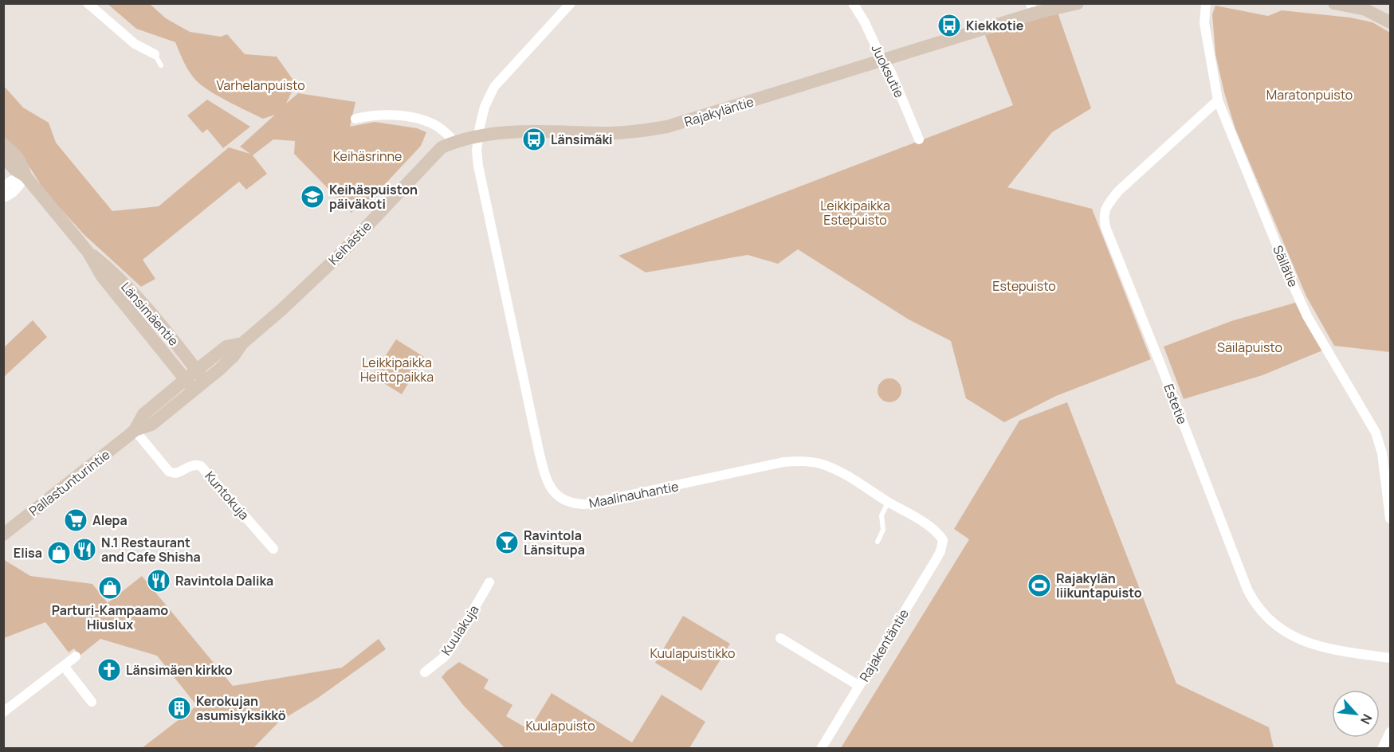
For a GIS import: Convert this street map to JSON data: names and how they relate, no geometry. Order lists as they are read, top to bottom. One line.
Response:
{"streets":{"street":["Juoksutie","Rajakyläntie","Keihästie","Säilätie","Länsimäentie","Estetie","Pallastunturintie","Maalinauhantie","Kuntokuja","Kuulakuja","Rajakentäntie"]},"crossings":[["Juoksutie","Rajakyläntie"],["Rajakyläntie","Keihästie"],["Rajakyläntie","Maalinauhantie"],["Keihästie","Länsimäentie"],["Keihästie","Pallastunturintie"],["Säilätie","Estetie"],["Länsimäentie","Pallastunturintie"],["Pallastunturintie","Kuntokuja"],["Maalinauhantie","Rajakentäntie"]],"parks":["Varhelanpuisto","Maratonpuisto","Keihäsrinne","Leikkipaikka Estepuisto","Estepuisto","Säiläpuisto","Leikkipaikka Heittopaikka","Kuulapuistikko","Kuulapuisto"],"places":{"bus stop":["Kiekkotie","Länsimäki"],"school or university":["Keihäspuiston päiväkoti"],"supermarket":["Alepa"],"bar":["Ravintola Länsitupa"],"restaurant":["N.1 Restaurant and Cafe Shisha","Ravintola Dalika"],"shop":["Elisa","Parturi-Kampaamo Hiuslux"],"sports":["Rajakylän liikuntapuisto"],"church":["Länsimäen kirkko"],"building":["Kerokujan asumisyksikkö"]},"north":"bottom right"}
